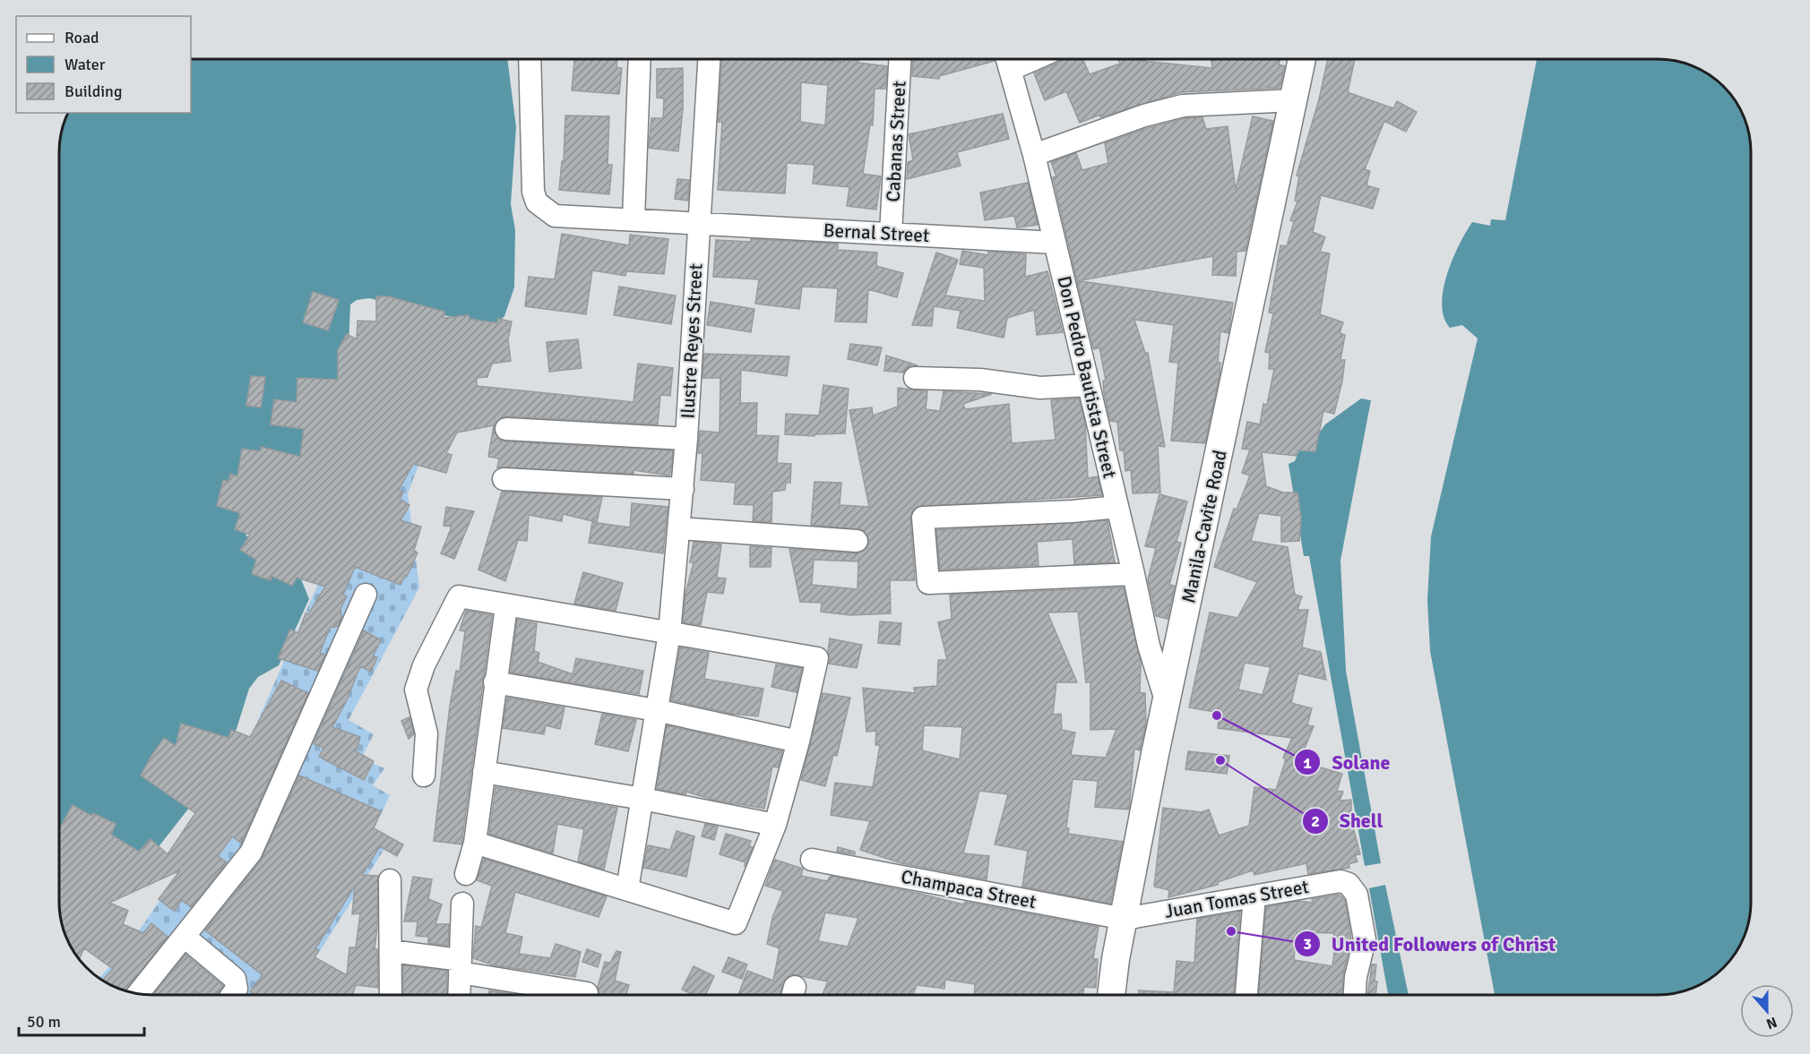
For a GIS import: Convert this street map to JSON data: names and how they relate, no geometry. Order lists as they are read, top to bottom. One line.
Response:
{"streets":{"main road":["Manila-Cavite Road"],"street":["Cabanas Street","Bernal Street","Ilustre Reyes Street","Don Pedro Bautista Street","Champaca Street","Juan Tomas Street"]},"crossings":[["Cabanas Street","Bernal Street"],["Bernal Street","Ilustre Reyes Street"],["Bernal Street","Don Pedro Bautista Street"],["Don Pedro Bautista Street","Manila-Cavite Road"],["Manila-Cavite Road","Champaca Street"],["Manila-Cavite Road","Juan Tomas Street"],["Champaca Street","Juan Tomas Street"]],"places":["Solane","Shell","United Followers of Christ"],"legend":["Road","Water","Building"],"scale_bar":"50 m","north":"bottom"}
